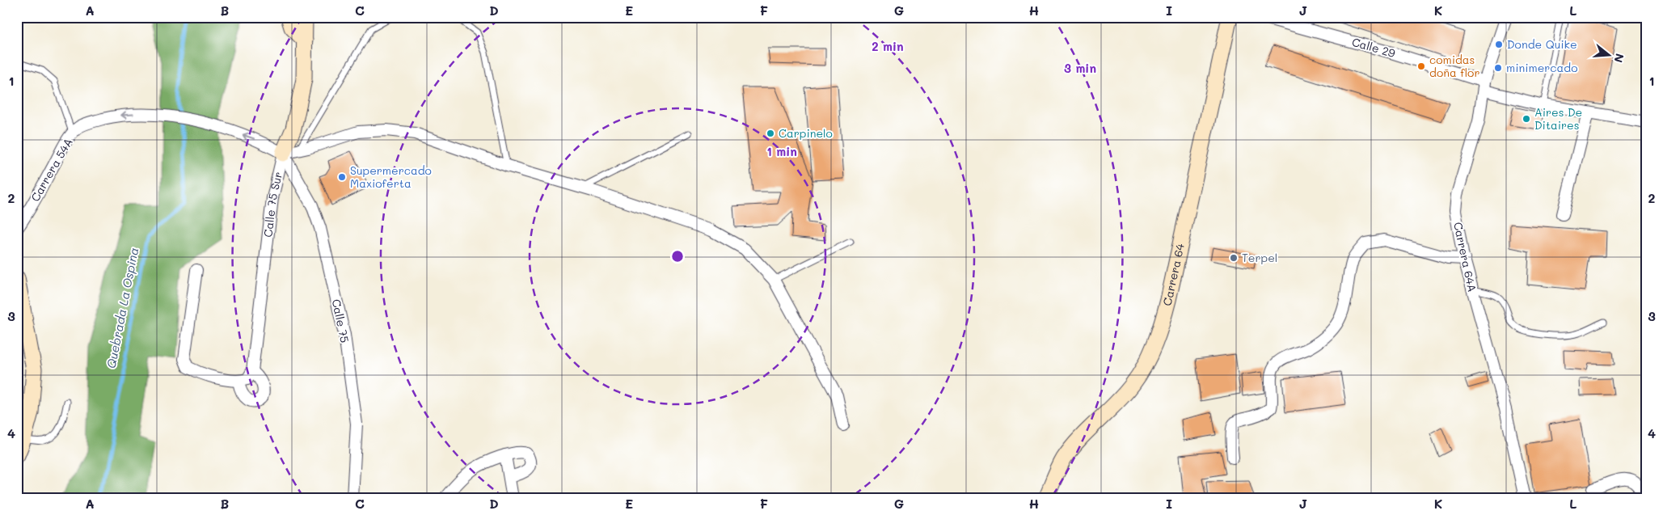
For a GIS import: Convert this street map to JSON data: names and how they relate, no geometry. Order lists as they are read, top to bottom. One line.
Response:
{"streets":{"street":["Calle 29","Carrera 54A","Calle 75 Sur","Carrera 64A","Carrera 64","Calle 75"]},"crossings":[["Calle 29","Carrera 64A"],["Calle 75 Sur","Calle 75"]],"water":["Quebrada La Ospina"],"places":["Donde Quike","comidas doña flor","minimercado","Aires De Ditaires","Carpinelo","Supermercado Maxioferta","Terpel"],"north":"right","grid":{"columns":["A","B","C","D","E","F","G","H","I","J","K","L"],"rows":["1","2","3","4"]},"rings":["2 min","3 min","1 min"]}
